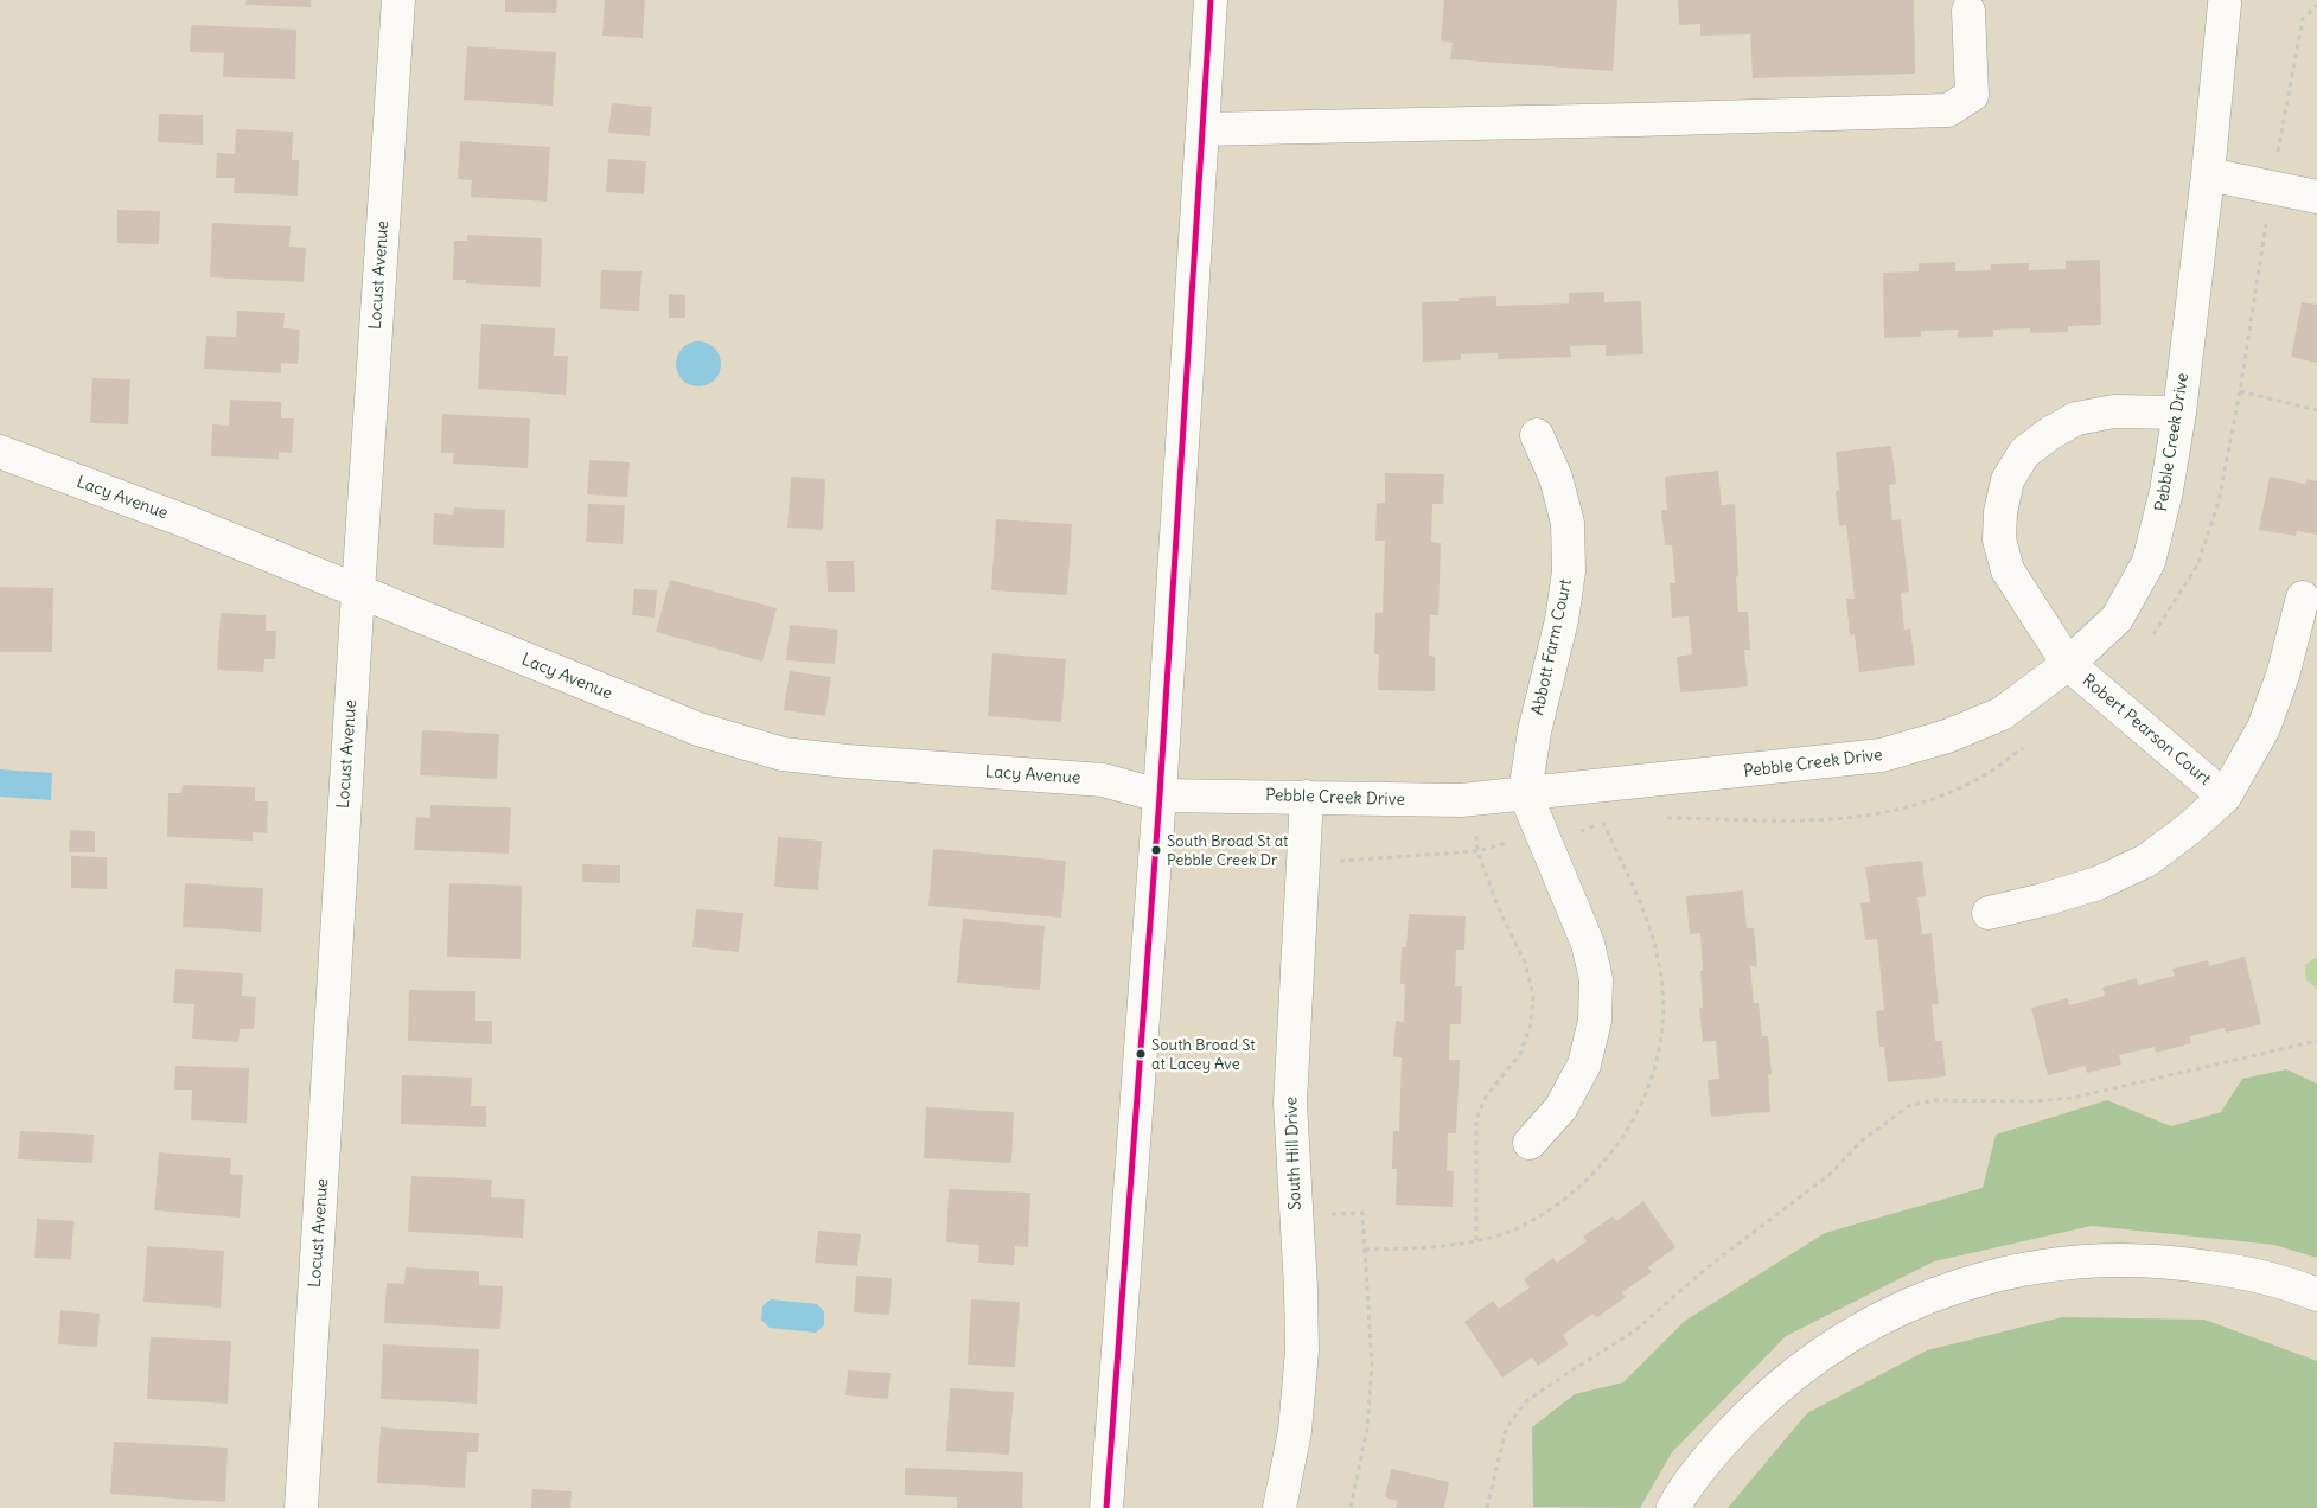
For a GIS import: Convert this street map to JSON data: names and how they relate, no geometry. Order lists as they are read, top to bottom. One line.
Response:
{"streets":{"main road":["Locust Avenue","Pebble Creek Drive","Lacy Avenue","Abbott Farm Court","Robert Pearson Court","South Hill Drive"]},"crossings":[["Locust Avenue","Lacy Avenue"],["Pebble Creek Drive","Lacy Avenue"],["Pebble Creek Drive","Abbott Farm Court"],["Pebble Creek Drive","Robert Pearson Court"],["Pebble Creek Drive","South Hill Drive"]],"places":["South Broad St at Pebble Creek Dr","South Broad St at Lacey Ave"]}
